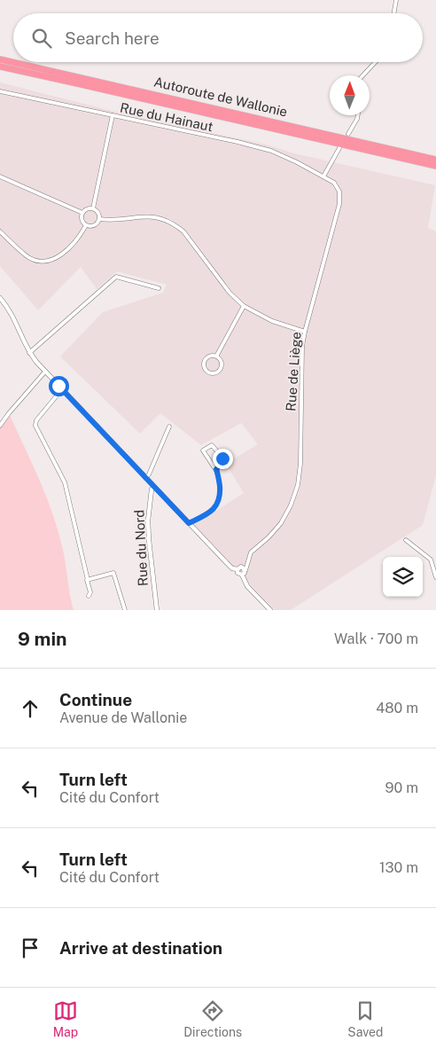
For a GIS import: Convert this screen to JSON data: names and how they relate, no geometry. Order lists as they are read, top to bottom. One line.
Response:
{"streets":{"highway":["Autoroute de Wallonie"],"street":["Rue du Hainaut","Rue de Liège","Rue du Nord"]},"crossings":[["Rue du Hainaut","Rue de Liège"]],"north":"top","page":{"search":"Search here","heading":["9 min","Walk · 700 m"],"list":[["Continue","Avenue de Wallonie","480 m"],["Turn left","Cité du Confort","90 m"],["Turn left","Cité du Confort","130 m"],"Arrive at destination"],"nav":["Map","Directions","Saved"]}}
